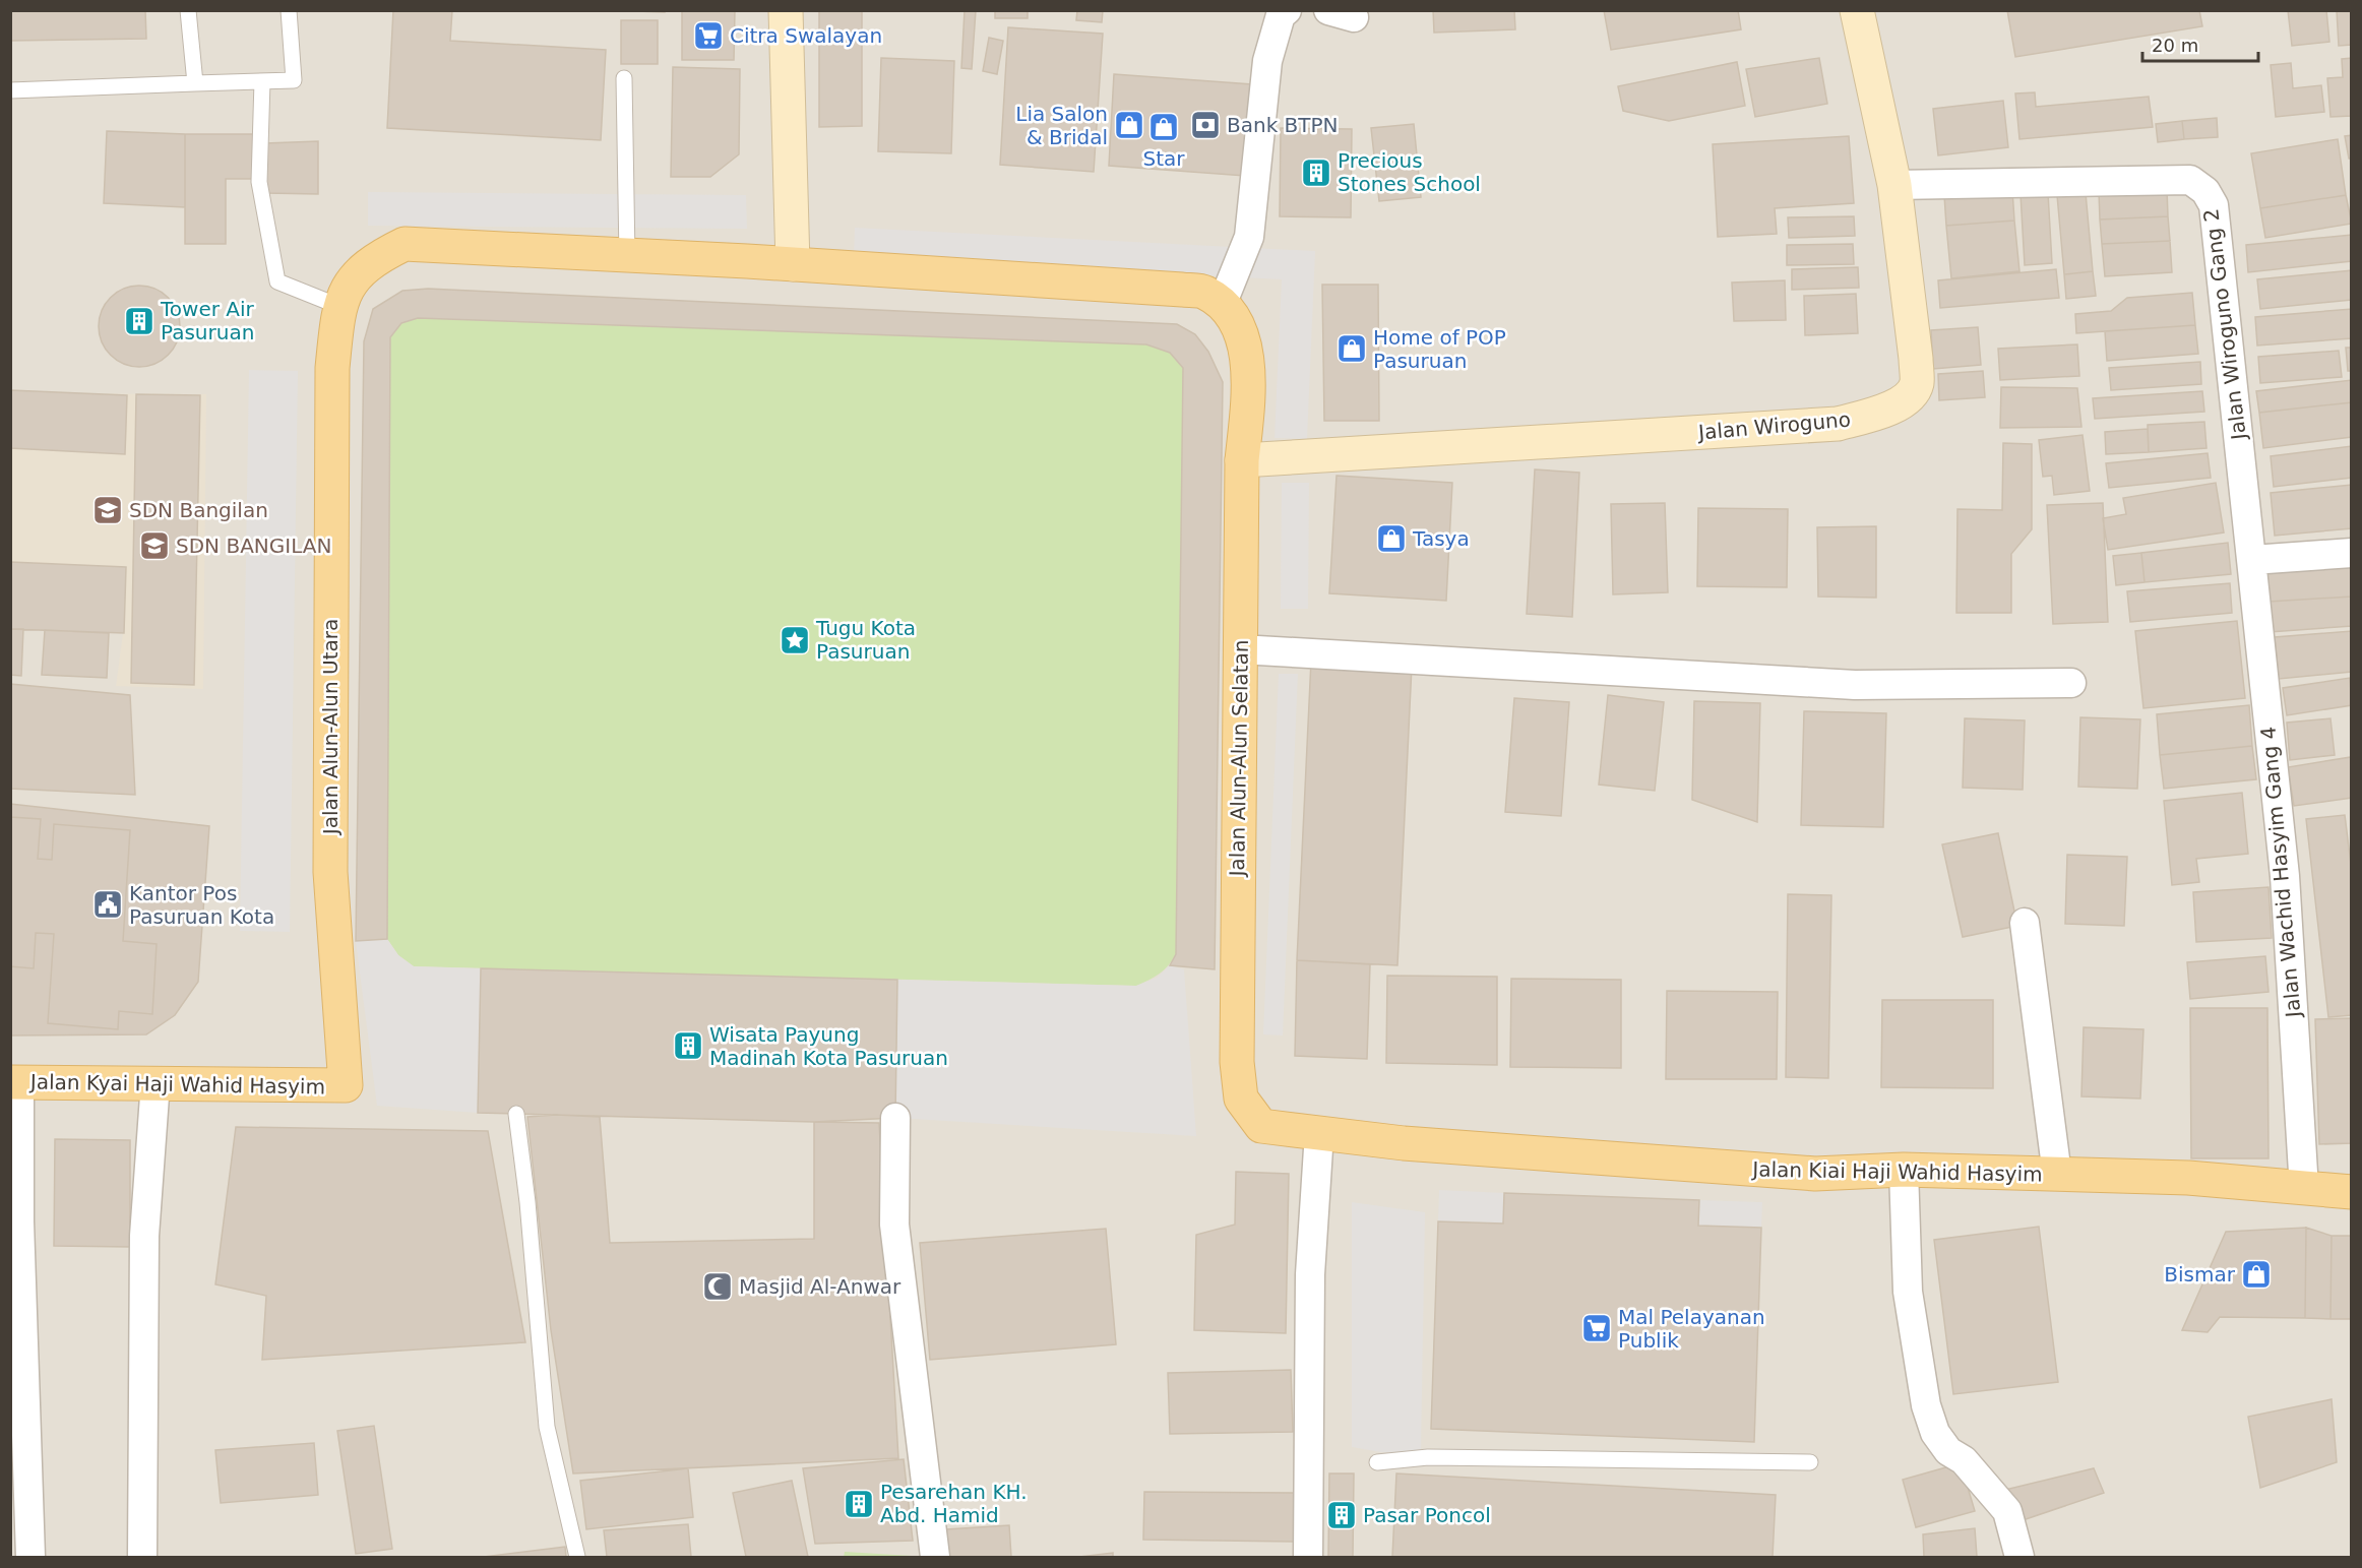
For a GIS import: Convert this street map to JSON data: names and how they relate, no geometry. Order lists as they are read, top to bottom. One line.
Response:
{"streets":{"main road":["Jalan Alun-Alun Utara","Jalan Alun-Alun Selatan","Jalan Kyai Haji Wahid Hasyim","Jalan Kiai Haji Wahid Hasyim"],"street":["Jalan Wiroguno Gang 2","Jalan Wiroguno","Jalan Wachid Hasyim Gang 4"]},"crossings":[["Jalan Wiroguno Gang 2","Jalan Wiroguno"],["Jalan Wiroguno Gang 2","Jalan Wachid Hasyim Gang 4"],["Jalan Wiroguno","Jalan Alun-Alun Selatan"],["Jalan Alun-Alun Utara","Jalan Kyai Haji Wahid Hasyim"],["Jalan Alun-Alun Selatan","Jalan Kiai Haji Wahid Hasyim"],["Jalan Wachid Hasyim Gang 4","Jalan Kiai Haji Wahid Hasyim"]],"places":{"supermarket":["Citra Swalayan","Mal Pelayanan Publik"],"shop":["Lia Salon & Bridal","Star","Home of POP Pasuruan","Tasya","Bismar"],"bank":["Bank BTPN"],"building":["Precious Stones School","Tower Air Pasuruan","Wisata Payung Madinah Kota Pasuruan","Pesarehan KH. Abd. Hamid","Pasar Poncol"],"school or university":["SDN Bangilan","SDN BANGILAN"],"place":["Tugu Kota Pasuruan"],"public building":["Kantor Pos Pasuruan Kota"],"mosque":["Masjid Al-Anwar"]},"scale_bar":"20 m"}
